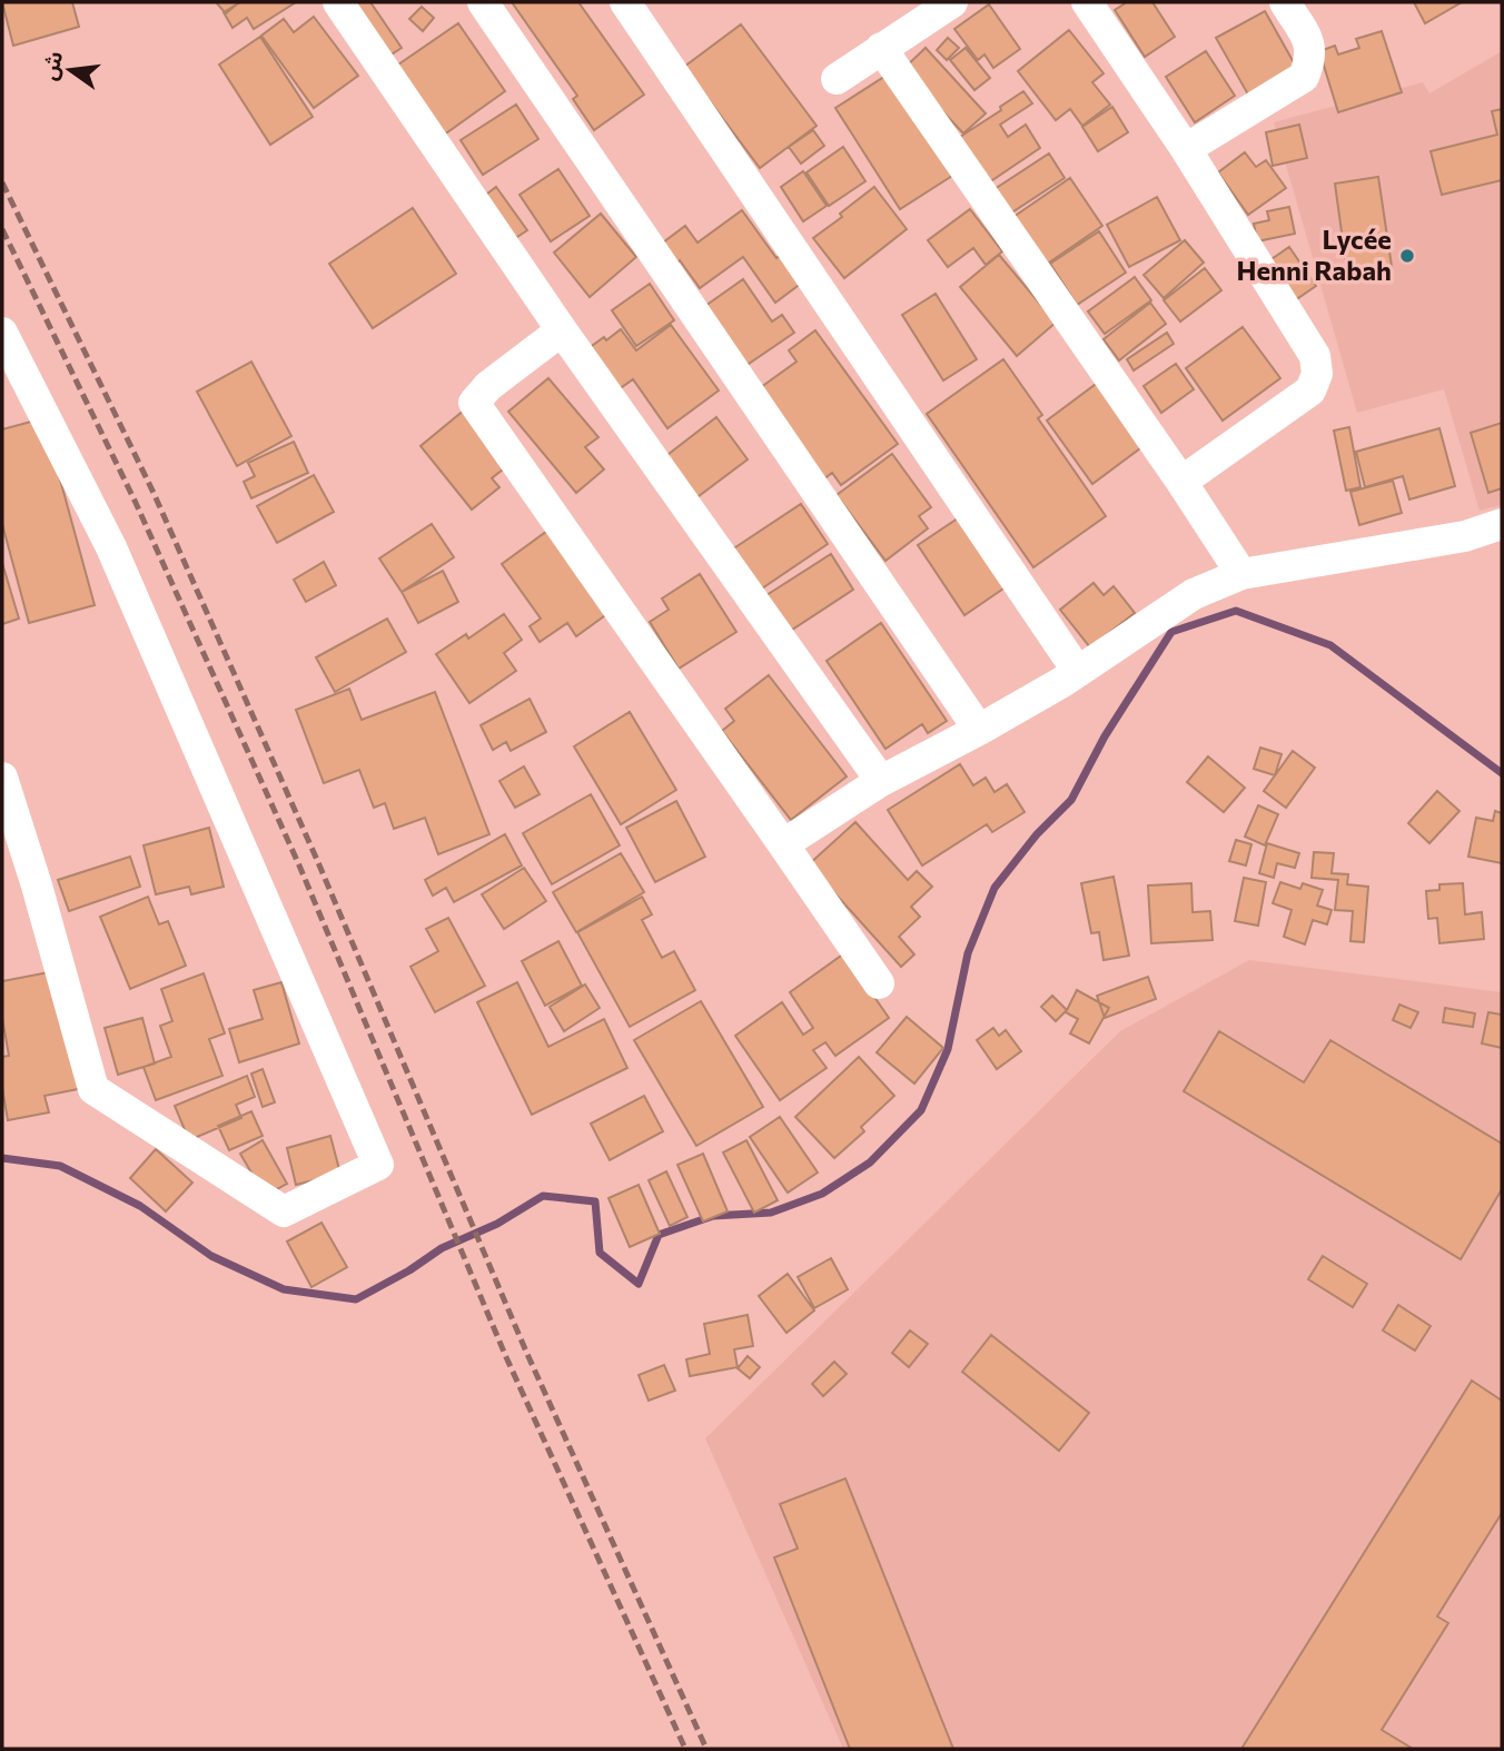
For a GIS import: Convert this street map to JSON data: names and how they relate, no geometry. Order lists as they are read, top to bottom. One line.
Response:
{"places":["Lycée Henni Rabah"],"north":"left"}
